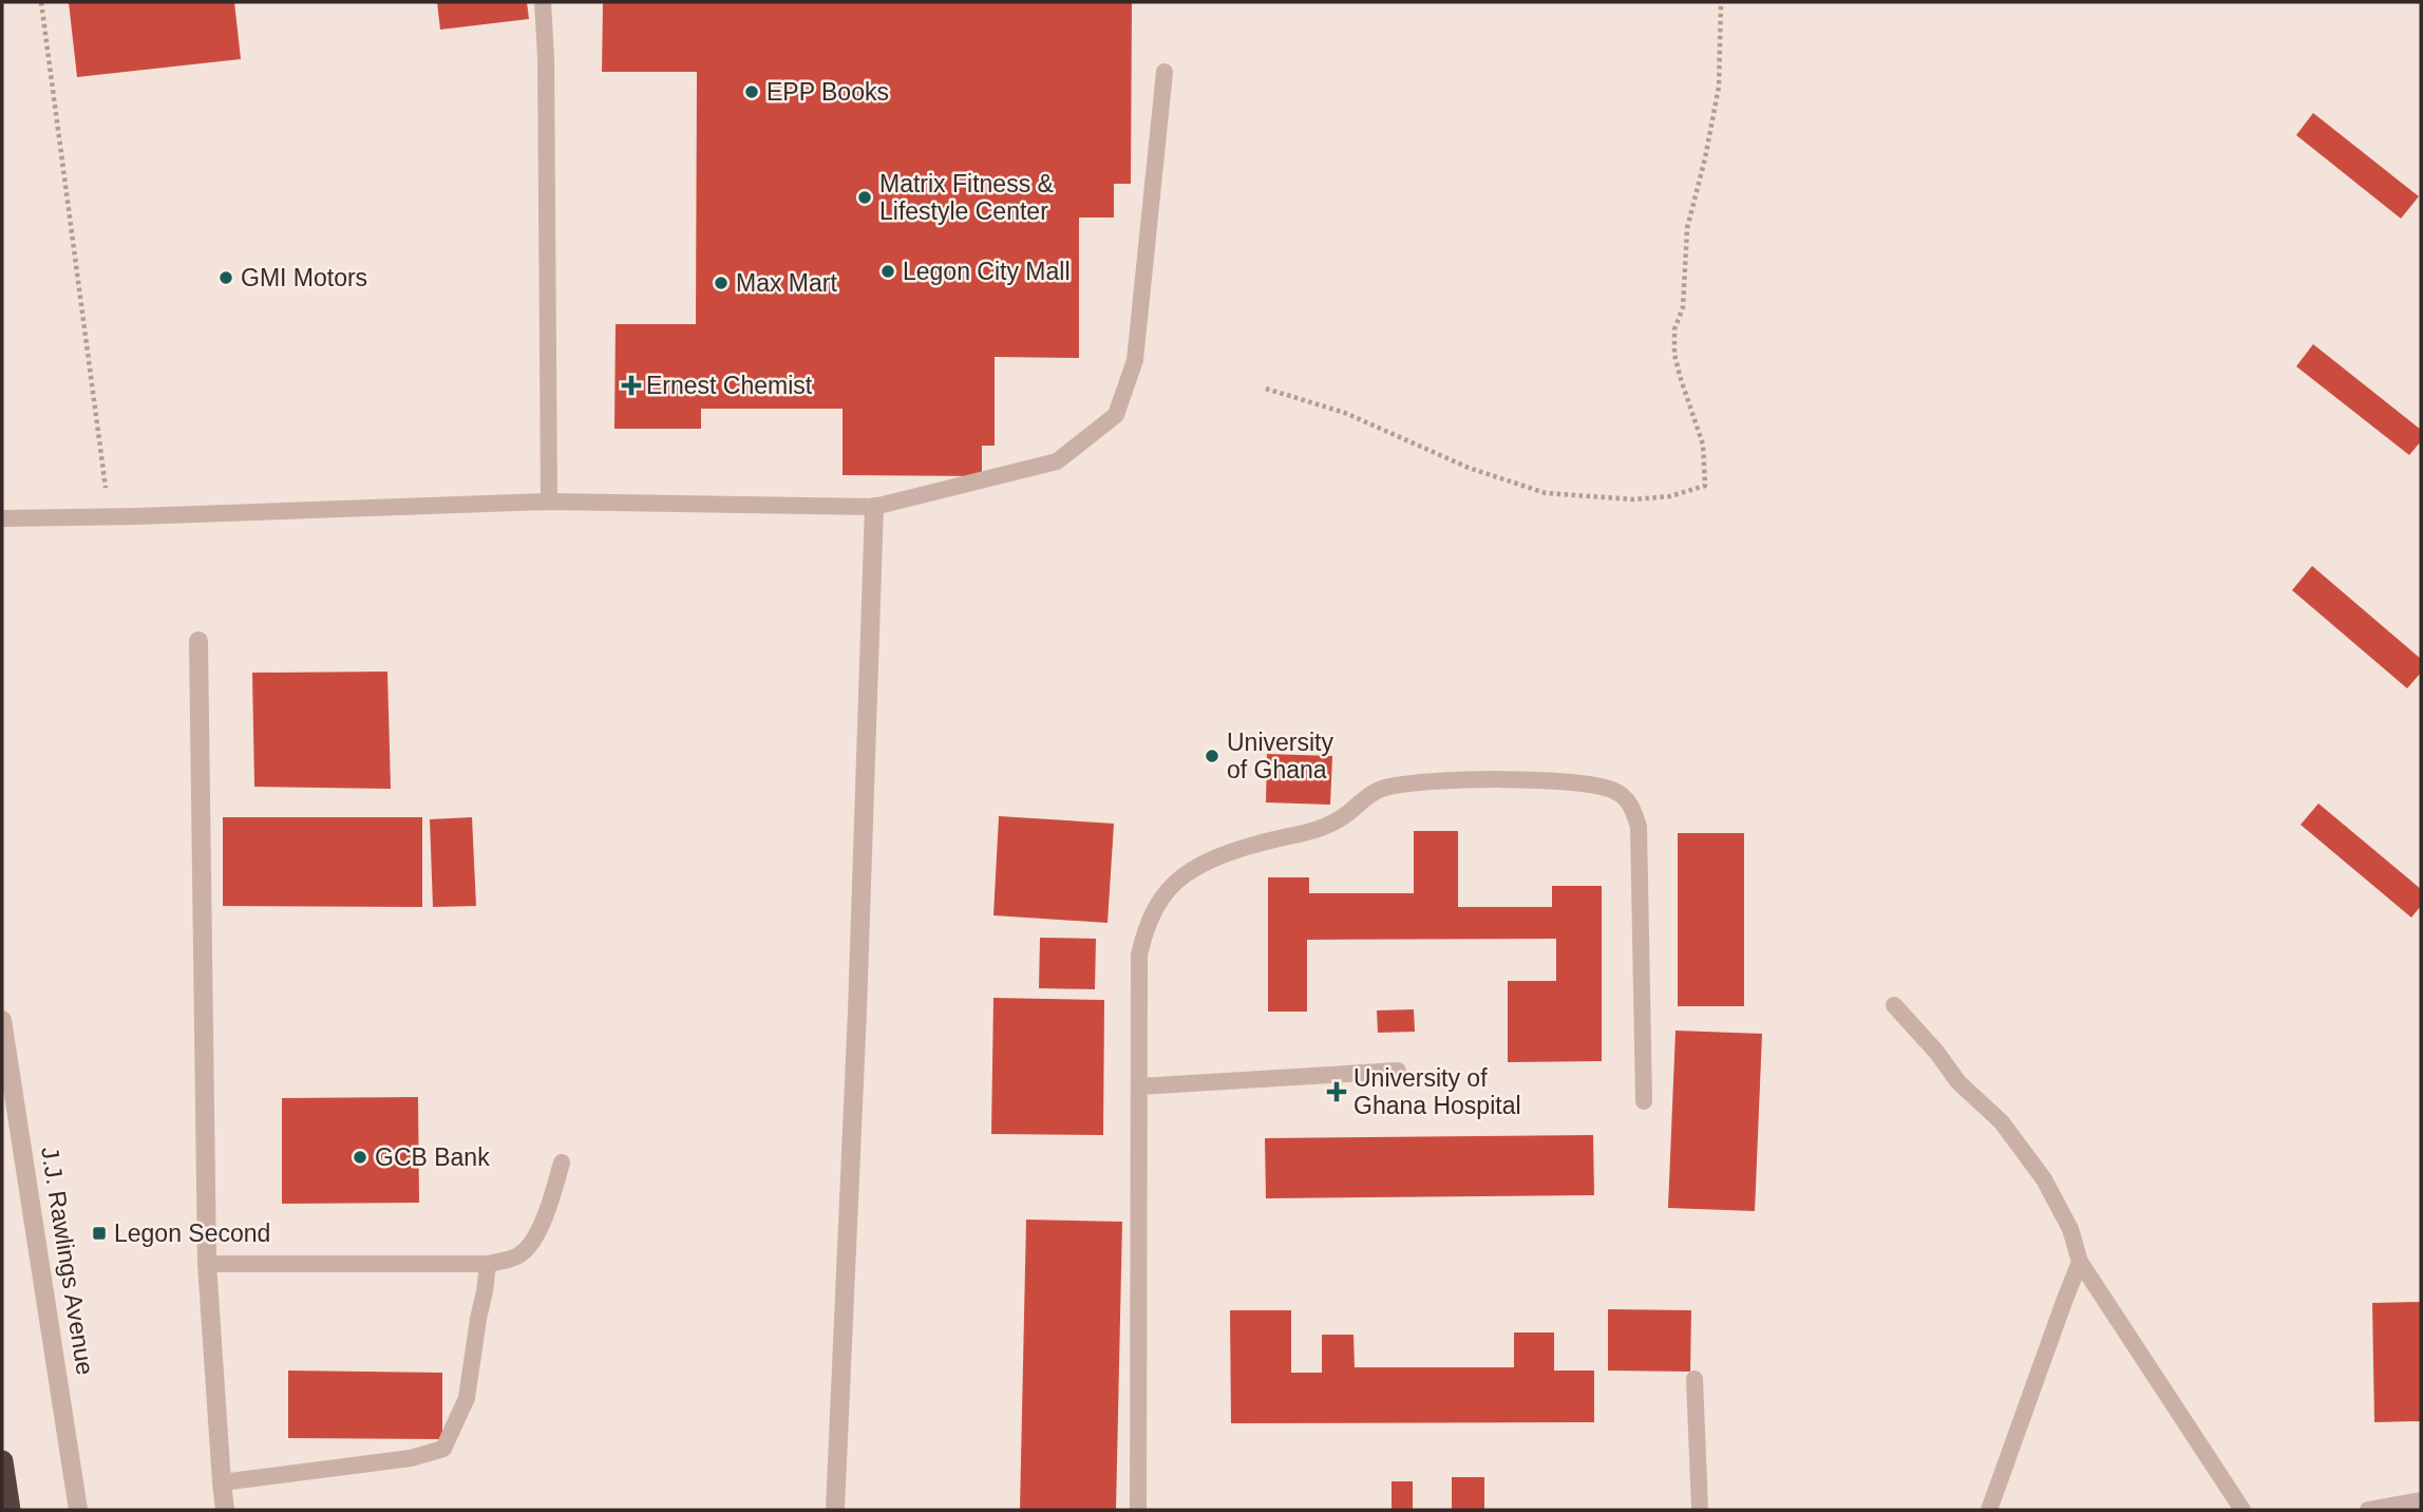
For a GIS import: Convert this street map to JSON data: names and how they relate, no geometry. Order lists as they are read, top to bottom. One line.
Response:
{"streets":{"street":["J.J. Rawlings Avenue"]},"places":{"other":["EPP Books","Matrix Fitness & Lifestyle Center","Legon City Mall","GMI Motors","Max Mart","University of Ghana","GCB Bank"],"health":["Ernest Chemist","University of Ghana Hospital"],"transit":["Legon Second"]}}
